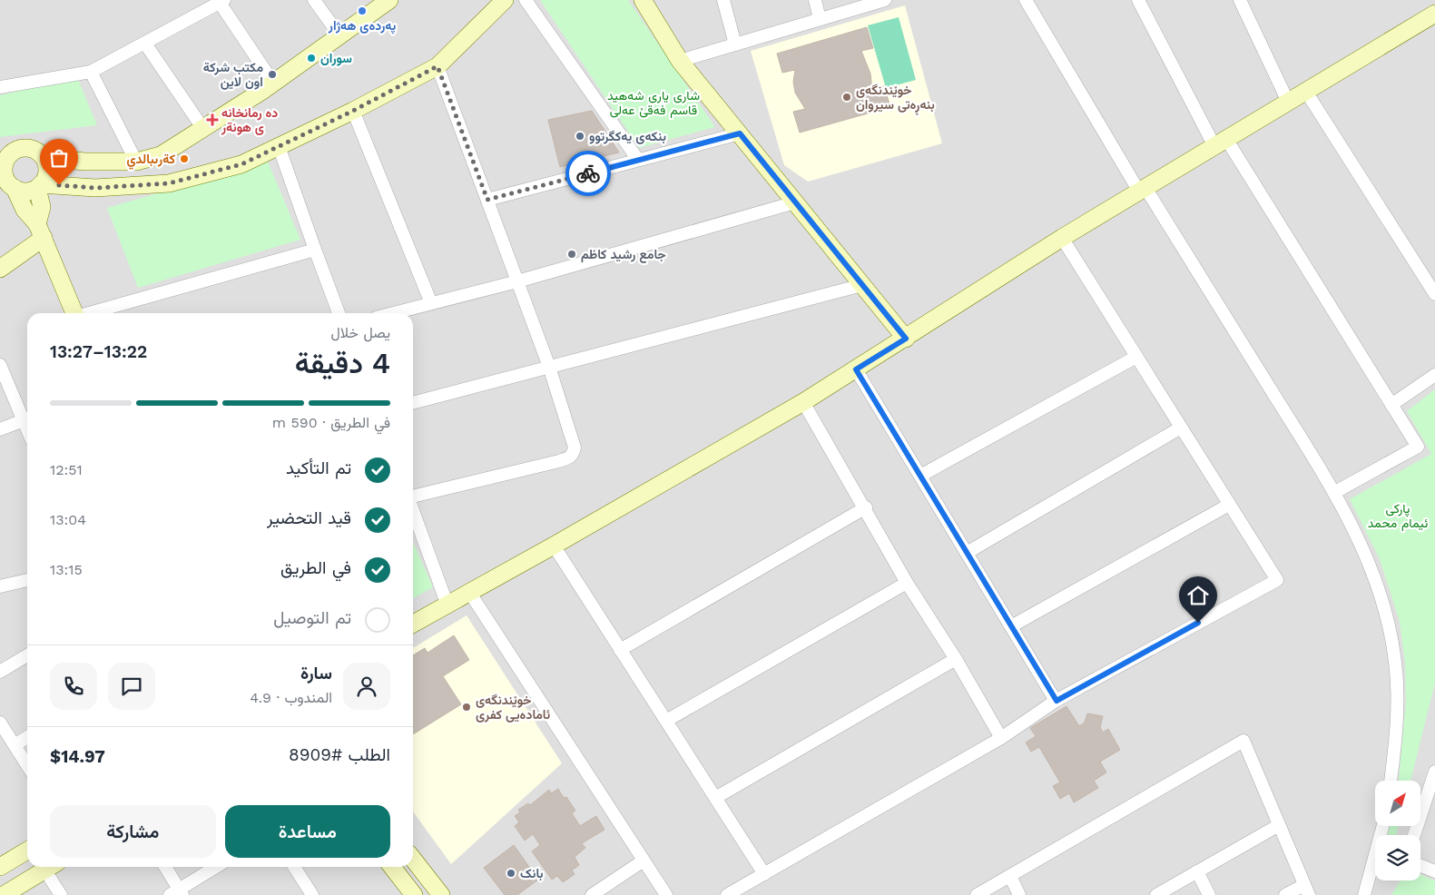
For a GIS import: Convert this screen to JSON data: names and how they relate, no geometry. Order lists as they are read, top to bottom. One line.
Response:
{"parks":["شاری یاری شەهید قاسم فەقێ عەلی","پارکی ئیمام محمد"],"places":{"other":["پەردەى ھەژار","سوران","مكتب شركة اون لاين","خوێندنگەی بنەڕەتی سیروان","بنکەی یەکگرتوو","كةرىبالدي","جامع رشيد كاظم","خوێندنگەی ئامادەیی کفری","بانک"],"health":["ده رمانخانه ى هونةر"]},"north":"top right","page":{"heading":["4 دقيقة","يصل خلال","13:22–13:27"],"panel":["سارة","المندوب · 4.9","الطلب #8909","$14.97"],"bar":"في الطريق · 590 m","list":[["تم التأكيد","12:51"],["قيد التحضير","13:04"],["في الطريق","13:15"],"تم التوصيل"],"buttons":["مساعدة","مشاركة"]}}
